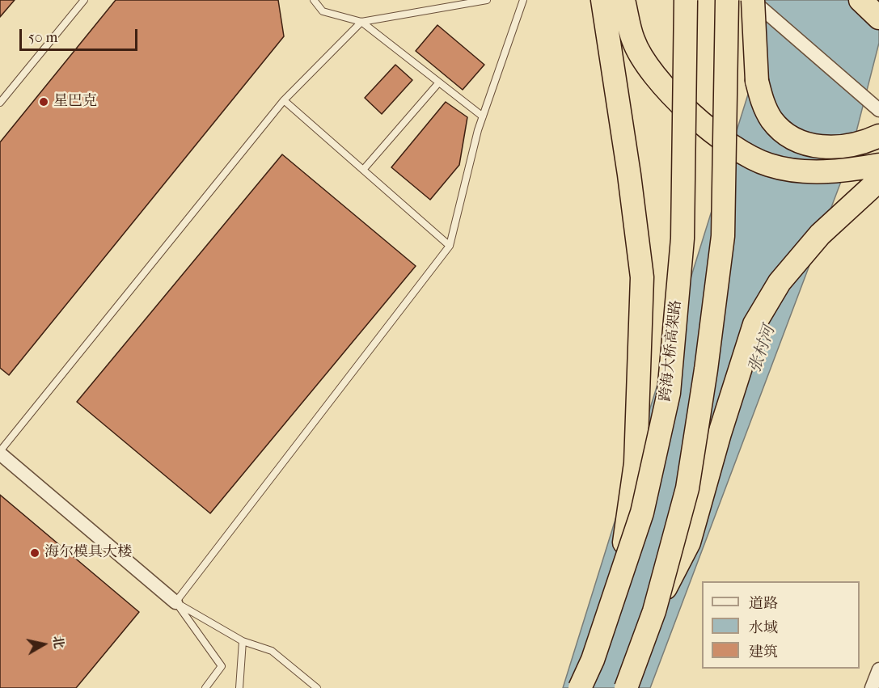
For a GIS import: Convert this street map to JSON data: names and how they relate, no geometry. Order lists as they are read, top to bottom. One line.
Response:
{"streets":{"highway":["跨海大桥高架路"]},"water":["张村河"],"places":["星巴克","海尔模具大楼"],"legend":["道路","水域","建筑"],"scale_bar":"50 m","north":"right"}
